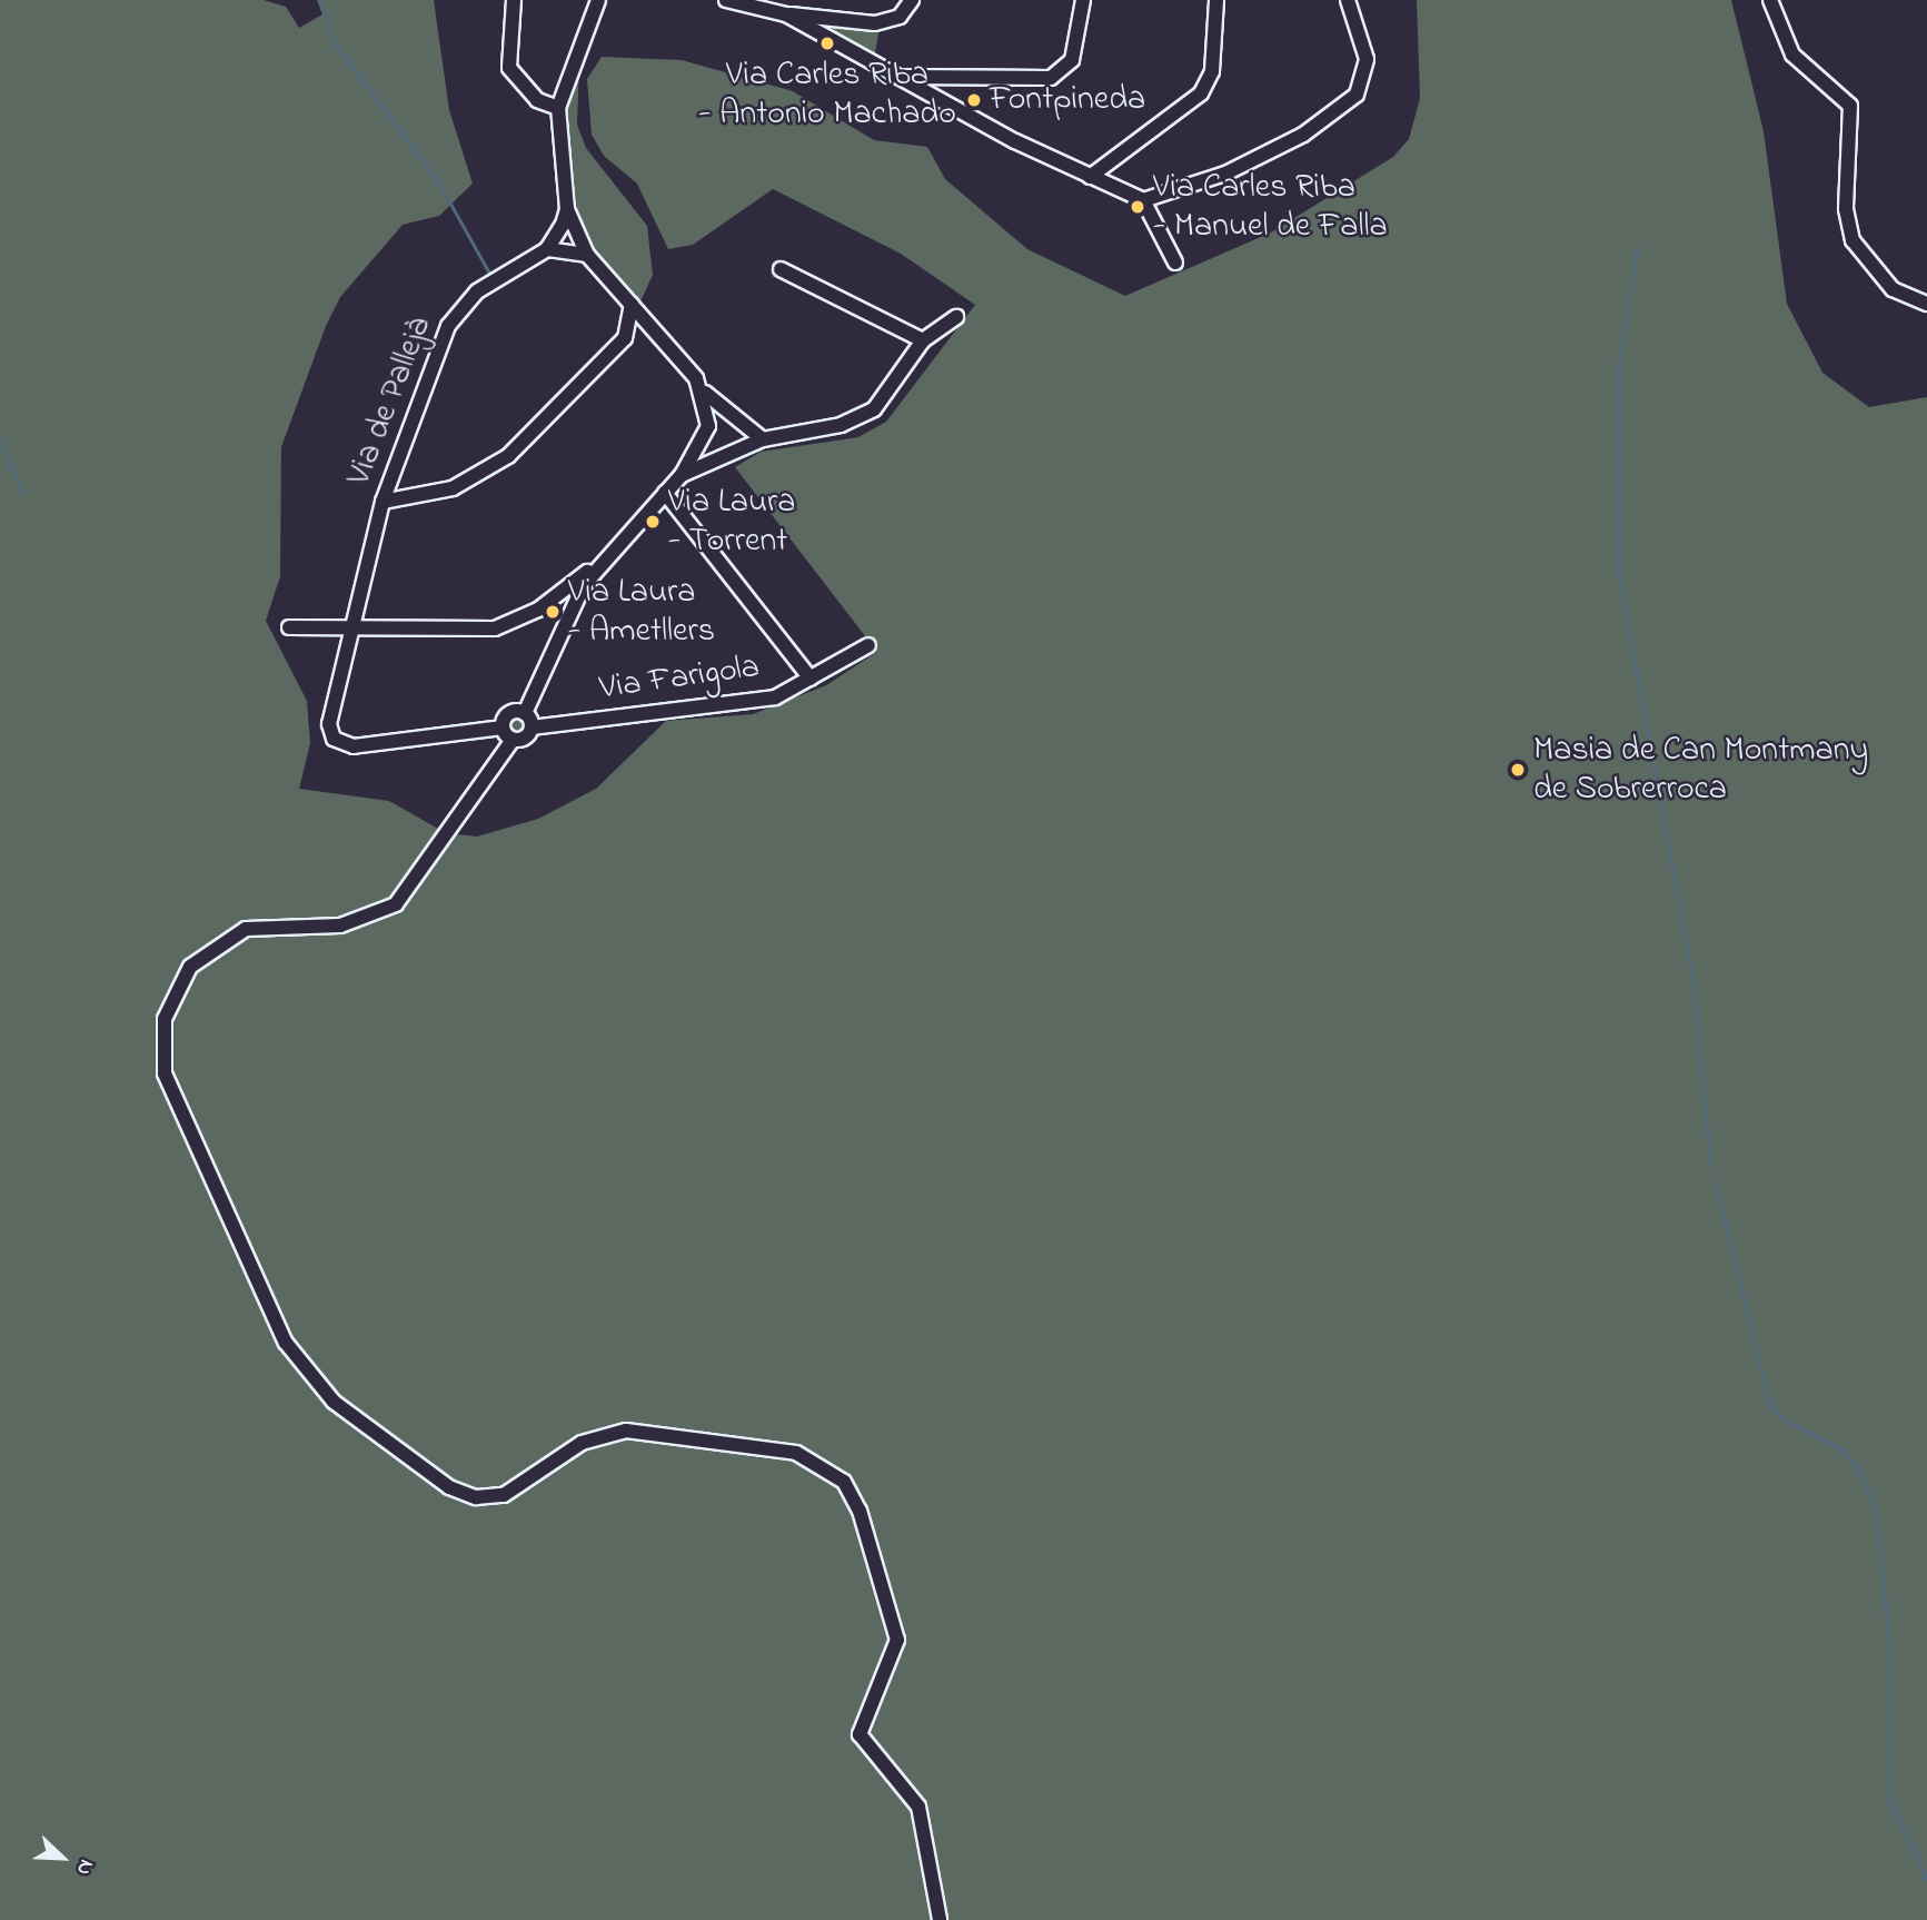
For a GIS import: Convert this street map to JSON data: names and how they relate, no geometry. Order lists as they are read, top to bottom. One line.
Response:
{"streets":{"street":["Via de Pallejà","Via Farigola"]},"places":["Via Carles Riba - Antonio Machado","Fontpineda","Via Carles Riba - Manuel de Falla","Via Laura - Torrent","Via Laura - Ametllers","Masia de Can Montmany de Sobrerroca"],"north":"bottom right"}
